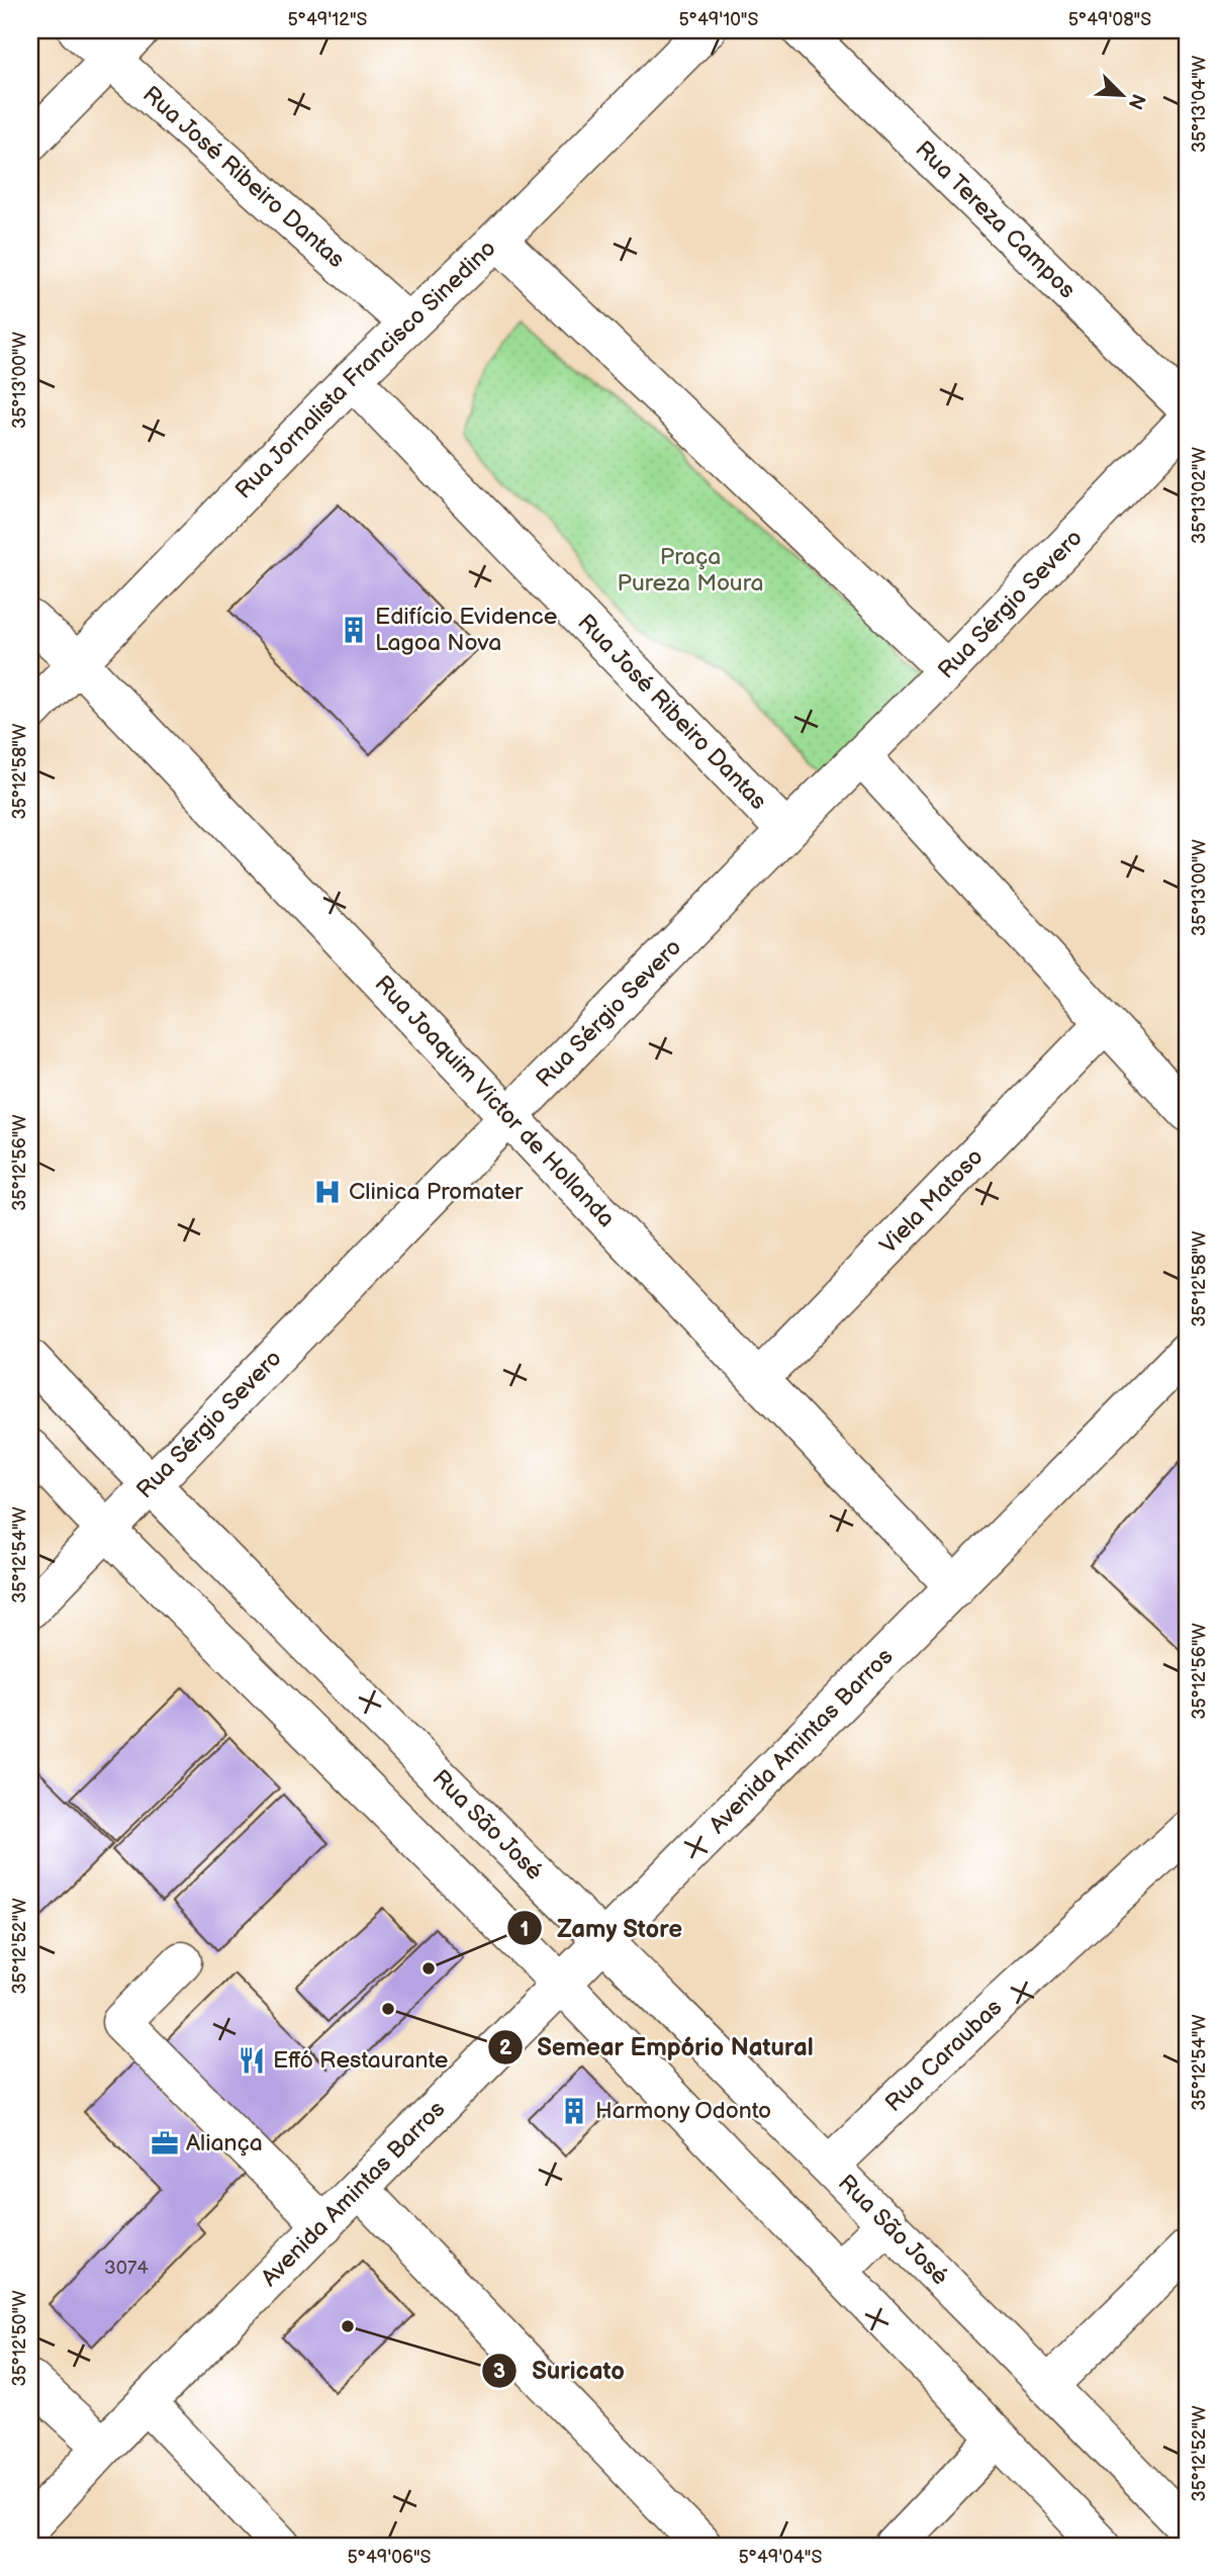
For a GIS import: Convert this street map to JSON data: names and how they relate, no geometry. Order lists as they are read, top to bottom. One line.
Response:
{"streets":{"street":["Rua José Ribeiro Dantas","Rua Tereza Campos","Rua Jornalista Francisco Sinedino","Rua Sérgio Severo","Rua Joaquim Victor de Hollanda","Viela Matoso","Avenida Amintas Barros","Rua São José","Rua Caraubas"]},"crossings":[["Rua José Ribeiro Dantas","Rua Jornalista Francisco Sinedino"],["Rua José Ribeiro Dantas","Rua Sérgio Severo"],["Rua Jornalista Francisco Sinedino","Rua Joaquim Victor de Hollanda"],["Rua Sérgio Severo","Rua Joaquim Victor de Hollanda"],["Rua Sérgio Severo","Rua São José"],["Rua Joaquim Victor de Hollanda","Viela Matoso"],["Rua Joaquim Victor de Hollanda","Avenida Amintas Barros"],["Avenida Amintas Barros","Rua São José"],["Rua São José","Rua Caraubas"]],"parks":["Praça Pureza Moura"],"places":{"building":["Edifício Evidence Lagoa Nova","Harmony Odonto"],"hospital":["Clinica Promater"],"other":["Zamy Store","Semear Empório Natural","Suricato"],"restaurant":["Effó Restaurante"],"office":["Aliança"]},"house_numbers":["3074"],"north":"bottom right","coordinates":["5°49'12\"S","5°49'10\"S","5°49'08\"S","35°13'04\"W","35°13'00\"W","35°13'02\"W","35°12'58\"W","35°12'56\"W","35°12'54\"W","35°12'52\"W","35°12'50\"W","5°49'06\"S","5°49'04\"S"]}
